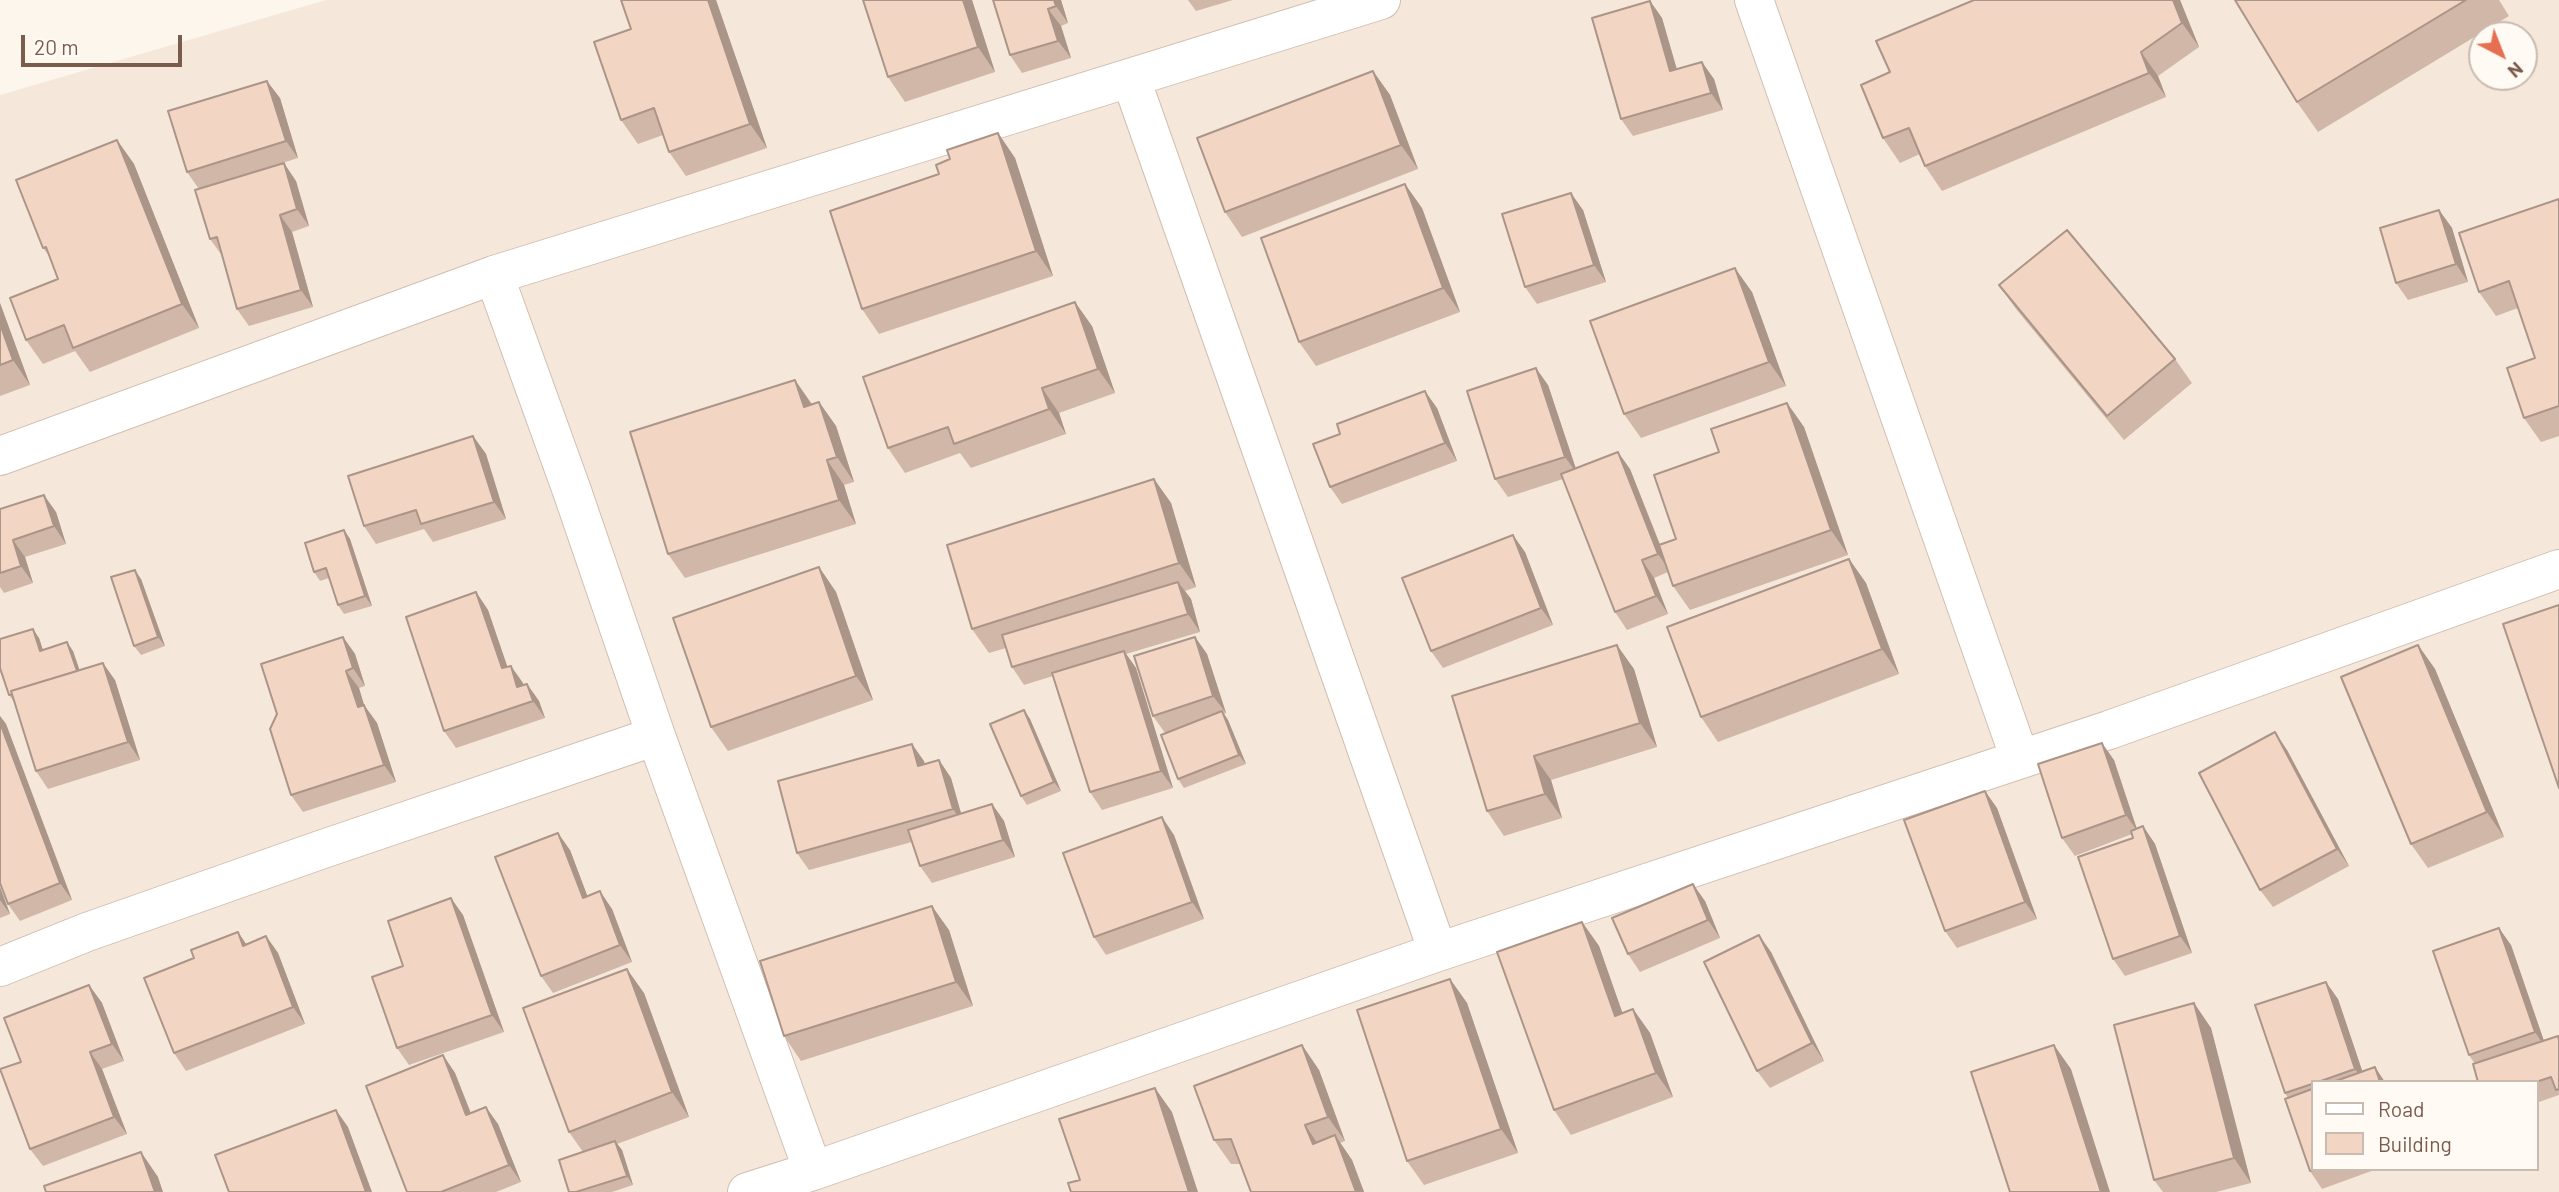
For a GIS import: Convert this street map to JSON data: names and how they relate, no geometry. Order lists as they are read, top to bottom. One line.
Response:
{"legend":["Road","Building"],"scale_bar":"20 m","north":"bottom right"}
